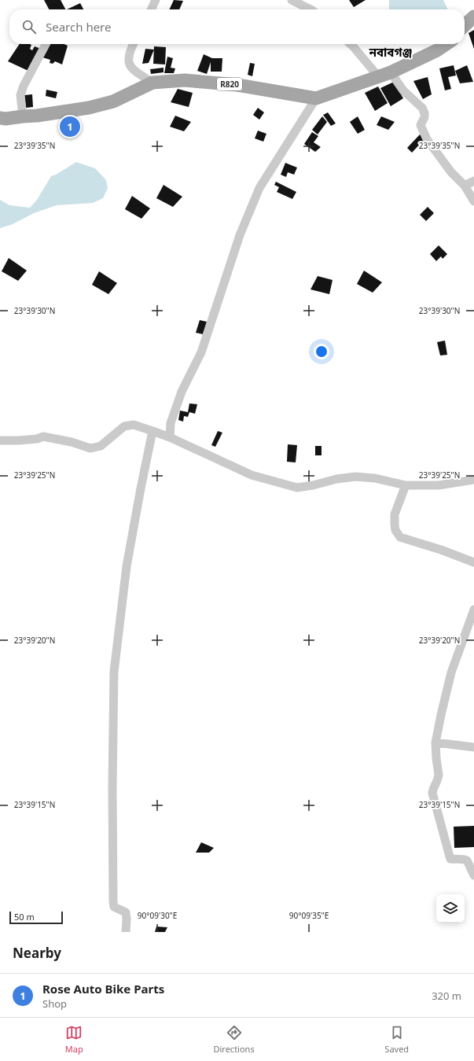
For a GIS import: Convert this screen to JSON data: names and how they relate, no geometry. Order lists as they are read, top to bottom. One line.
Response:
{"streets":{"main road":["R820"]},"districts":["নবাবগঞ্জ"],"scale_bar":"50 m","page":{"search":"Search here","pins":"1","scale":"50 m","heading":"Nearby","list":[{"mark":"1","name":"Rose Auto Bike Parts","note":"Shop","value":"320 m"}],"nav":["Map","Directions","Saved"]},"coordinates":["23°39'35\"N","23°39'30\"N","23°39'25\"N","23°39'20\"N","23°39'15\"N","90°09'30\"E","90°09'35\"E"]}
